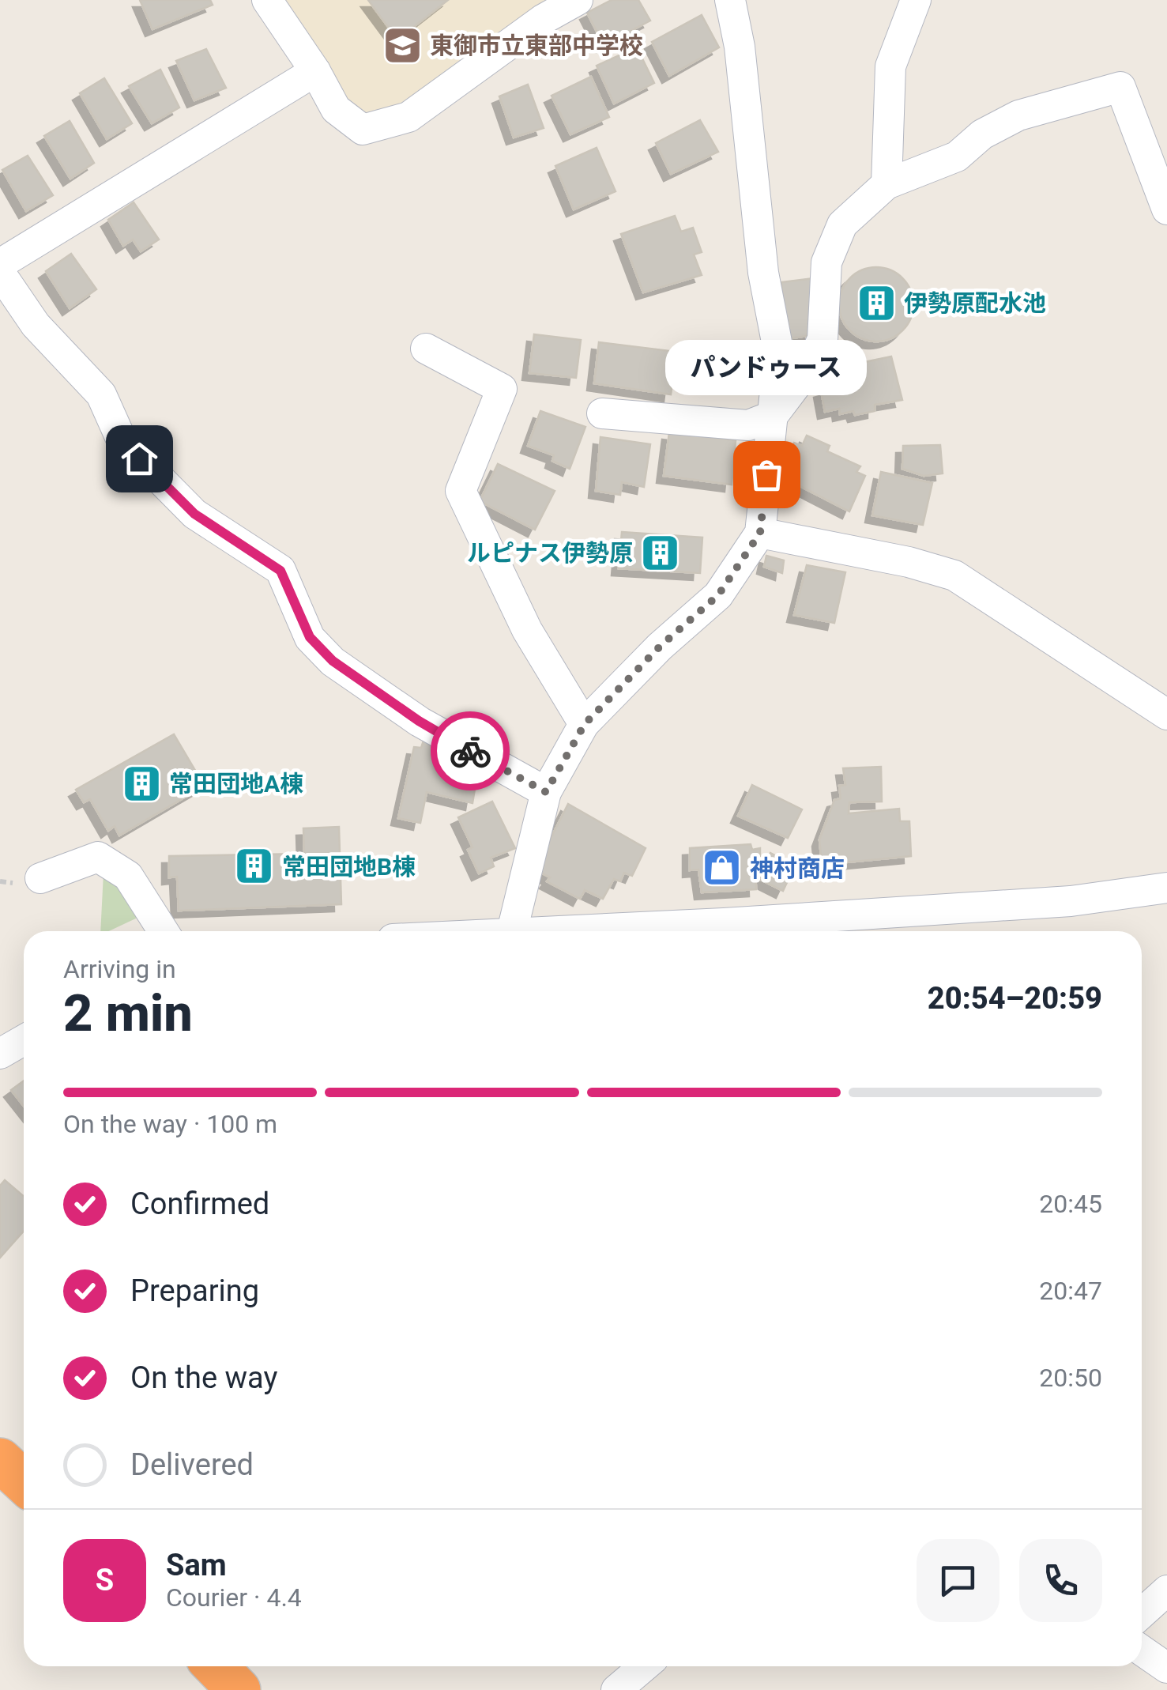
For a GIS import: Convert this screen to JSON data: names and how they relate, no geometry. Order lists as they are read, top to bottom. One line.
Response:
{"places":{"school or university":["東御市立東部中学校"],"building":["伊勢原配水池","ルピナス伊勢原","常田団地A棟","常田団地B棟"],"other":["パンドゥース"],"shop":["神村商店"]},"page":{"bubble":"パンドゥース","heading":["2 min","Arriving in","20:54–20:59"],"panel":["Sam","Courier · 4.4"],"bar":"On the way · 100 m","list":[["Confirmed","20:45"],["Preparing","20:47"],["On the way","20:50"],"Delivered"],"round":"S"}}
